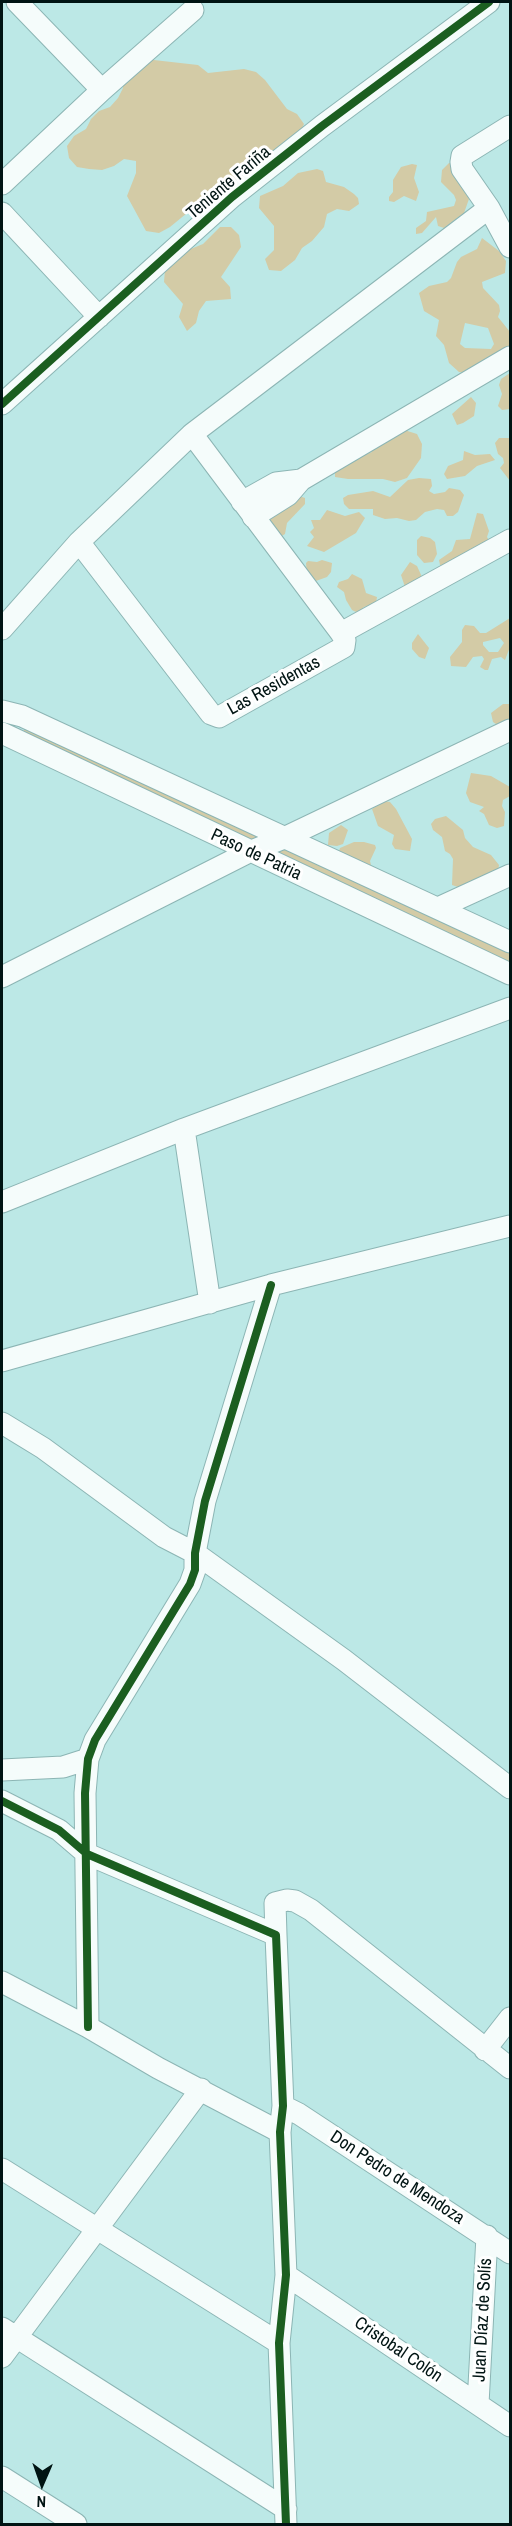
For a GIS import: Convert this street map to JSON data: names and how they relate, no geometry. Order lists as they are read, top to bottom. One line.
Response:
{"streets":{"street":["Teniente Fariña","Las Residentas","Paso de Patria","Don Pedro de Mendoza","Juan Díaz de Solís","Cristobal Colón"]},"crossings":[["Don Pedro de Mendoza","Juan Díaz de Solís"],["Juan Díaz de Solís","Cristobal Colón"]],"north":"bottom"}
